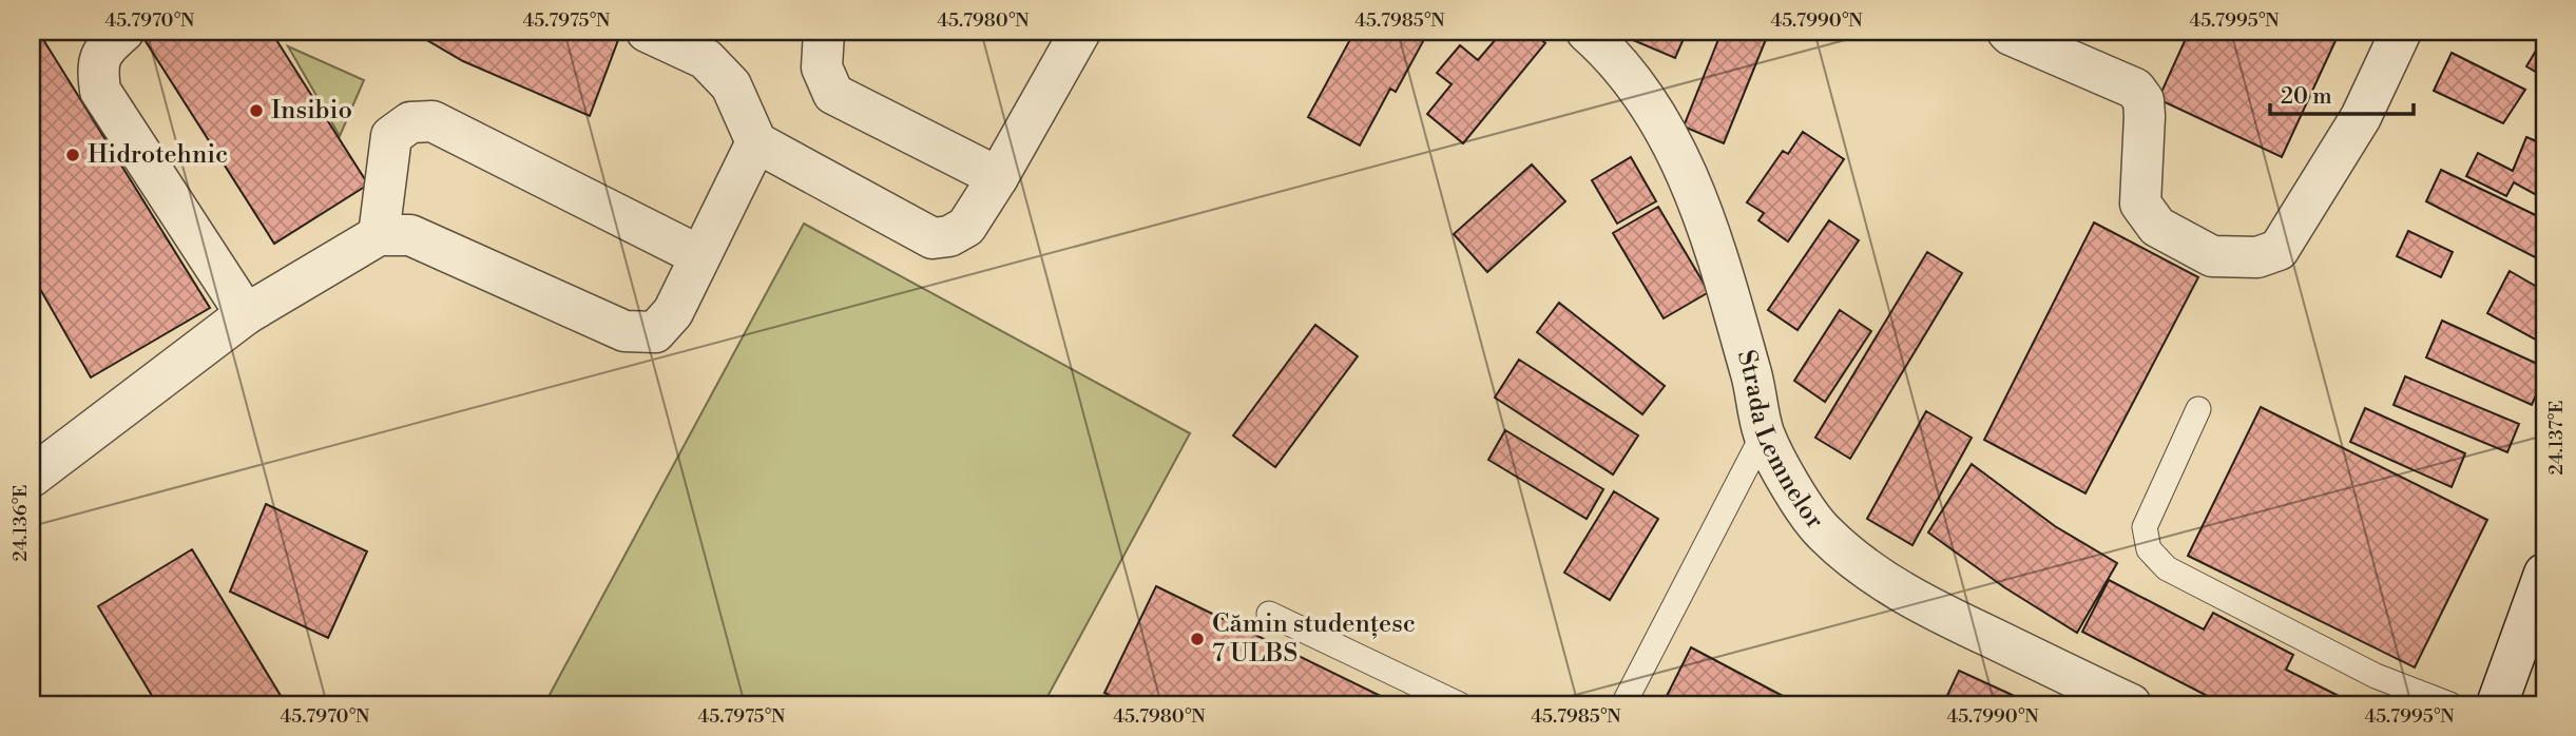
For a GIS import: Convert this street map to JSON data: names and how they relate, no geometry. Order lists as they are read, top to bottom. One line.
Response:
{"streets":{"street":["Strada Lemnelor"]},"places":["Insibio","Hidrotehnic","Cămin studențesc 7 ULBS"],"scale_bar":"20 m","coordinates":["45.7970°N","45.7975°N","45.7980°N","45.7985°N","45.7990°N","45.7995°N","24.137°E","24.136°E"]}
